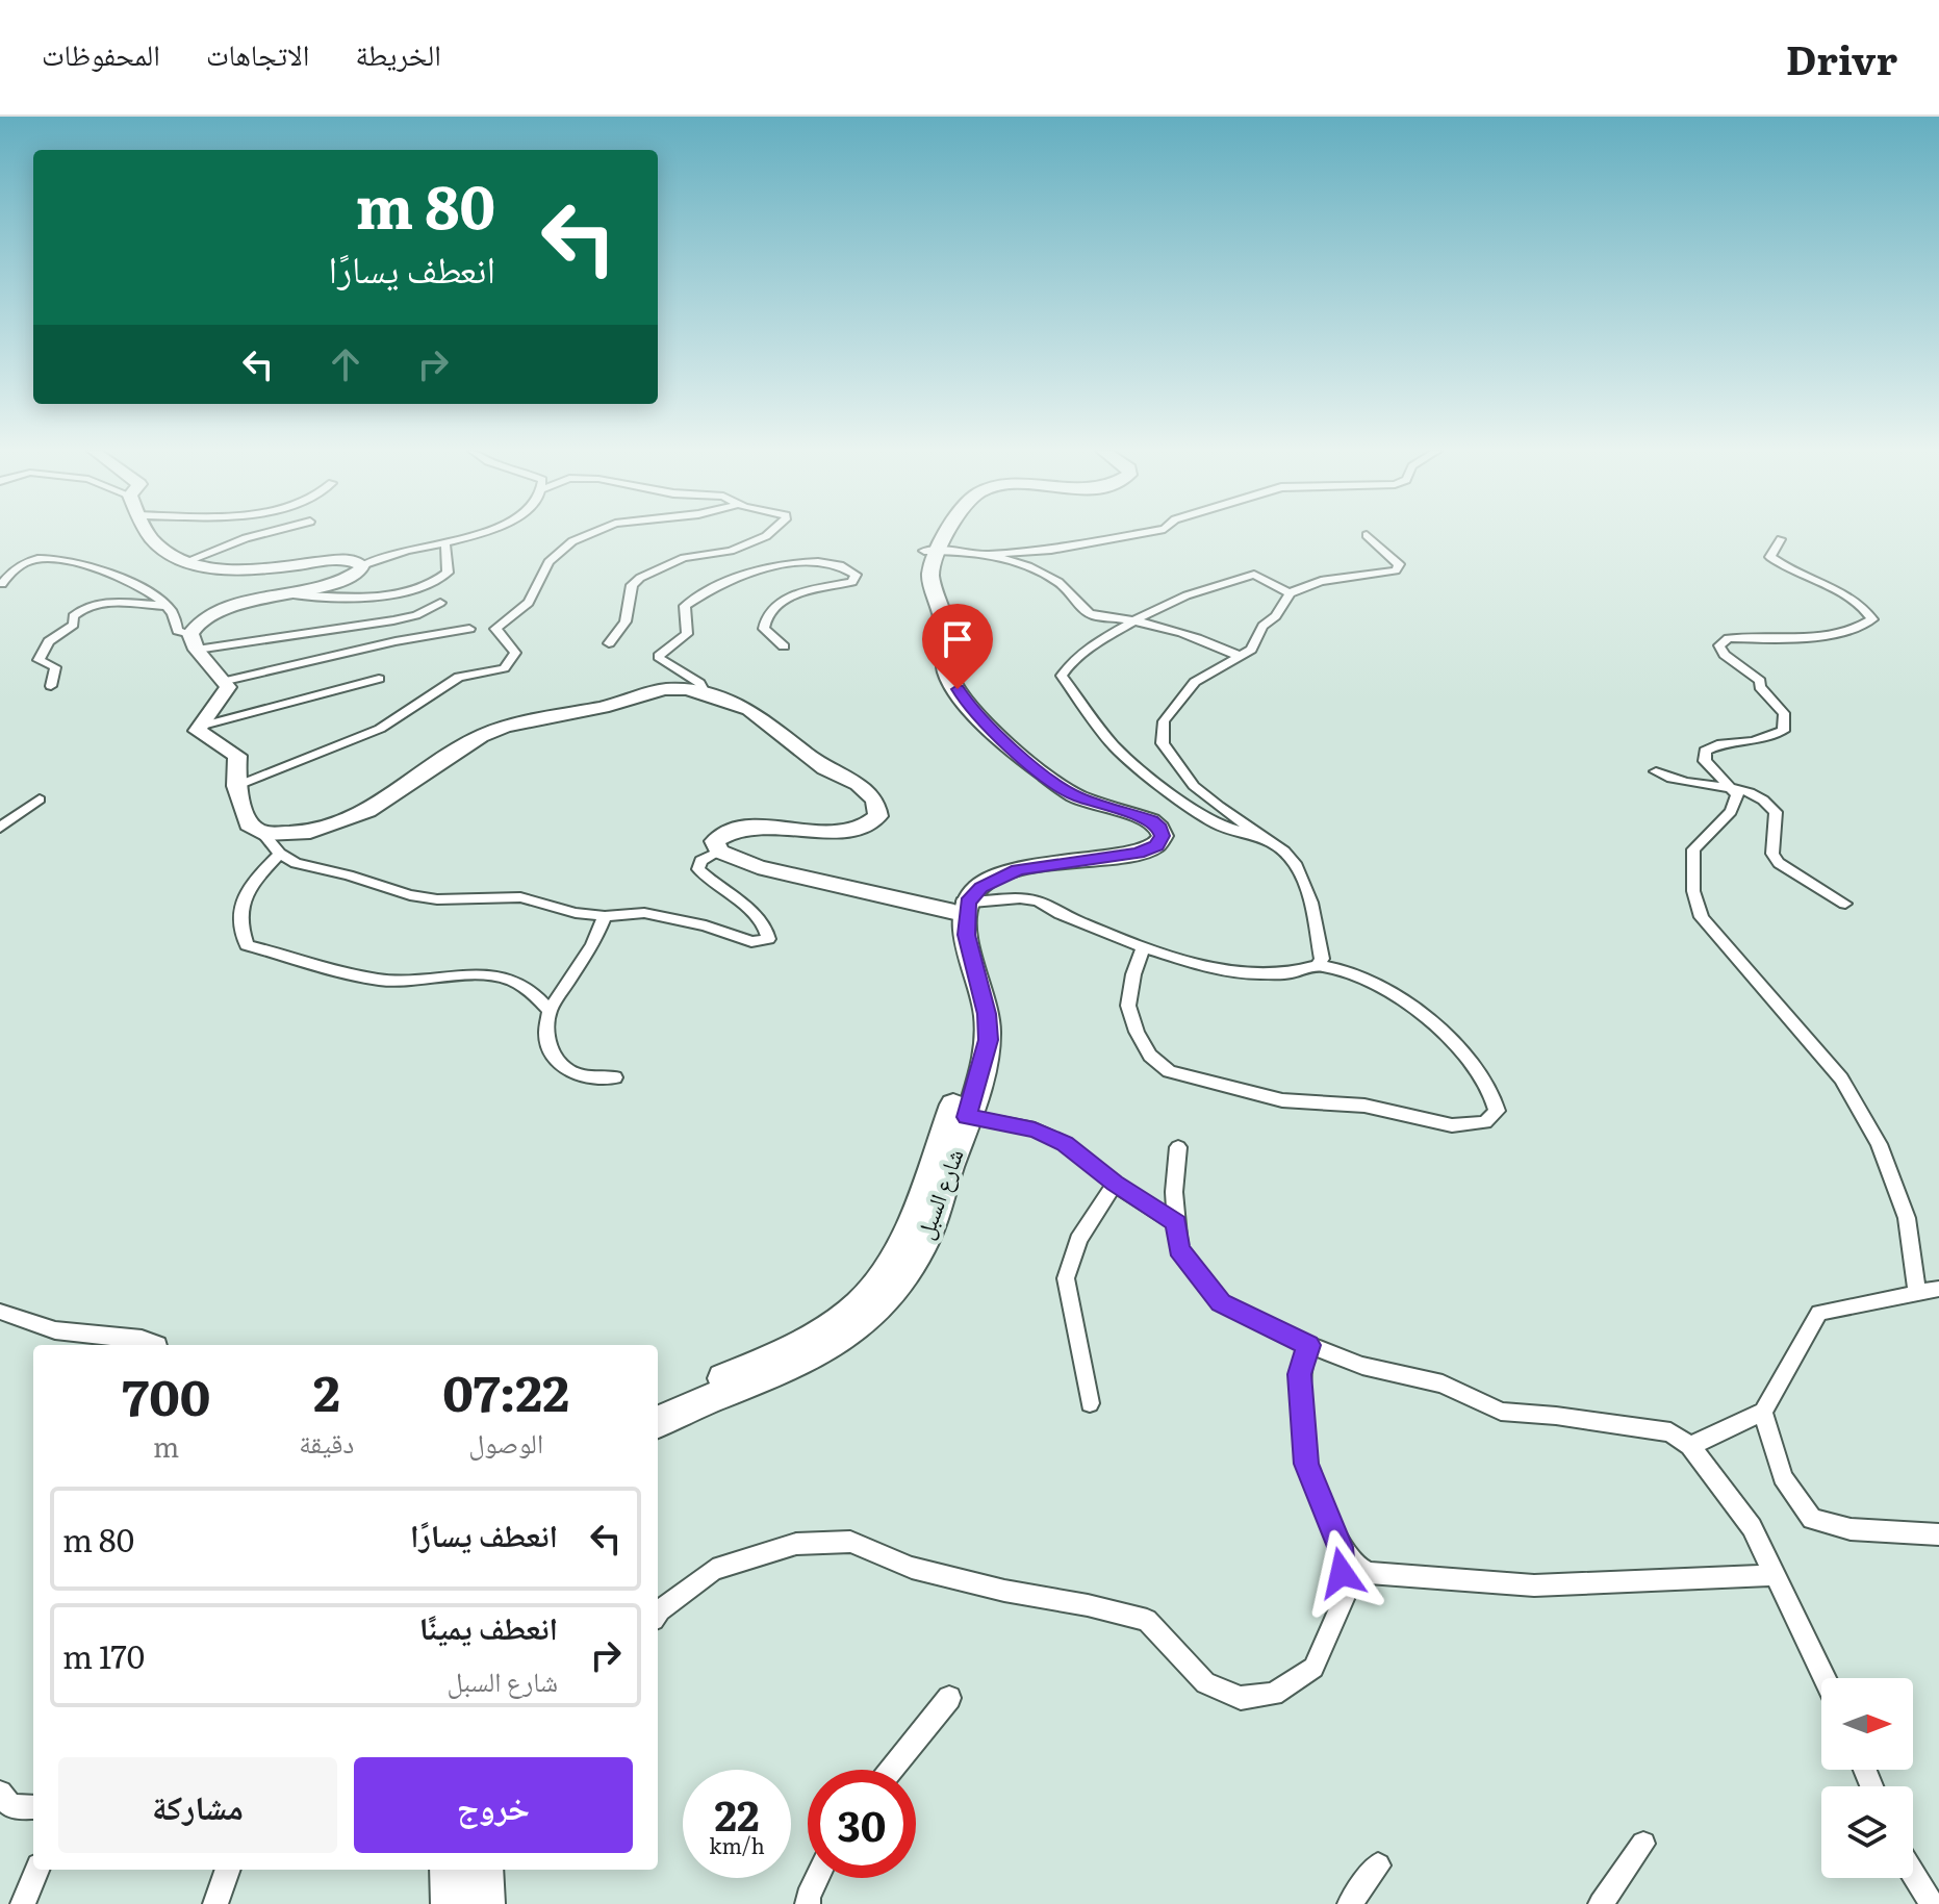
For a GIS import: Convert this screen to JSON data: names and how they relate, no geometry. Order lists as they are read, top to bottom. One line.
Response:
{"streets":{"main road":["شارع السبل"]},"north":"right","page":{"header":"Drivr","nav":["الخريطة","الاتجاهات","المحفوظات"],"turn":["80 m","انعطف يسارًا"],"eta":["07:22","الوصول","2","دقيقة","700","m"],"list":[{"name":"انعطف يسارًا","value":"80 m"},{"name":"انعطف يمينًا","note":"شارع السبل","value":"170 m"}],"buttons":["خروج","مشاركة"],"speed":"22 km/h","limit":"30"}}
